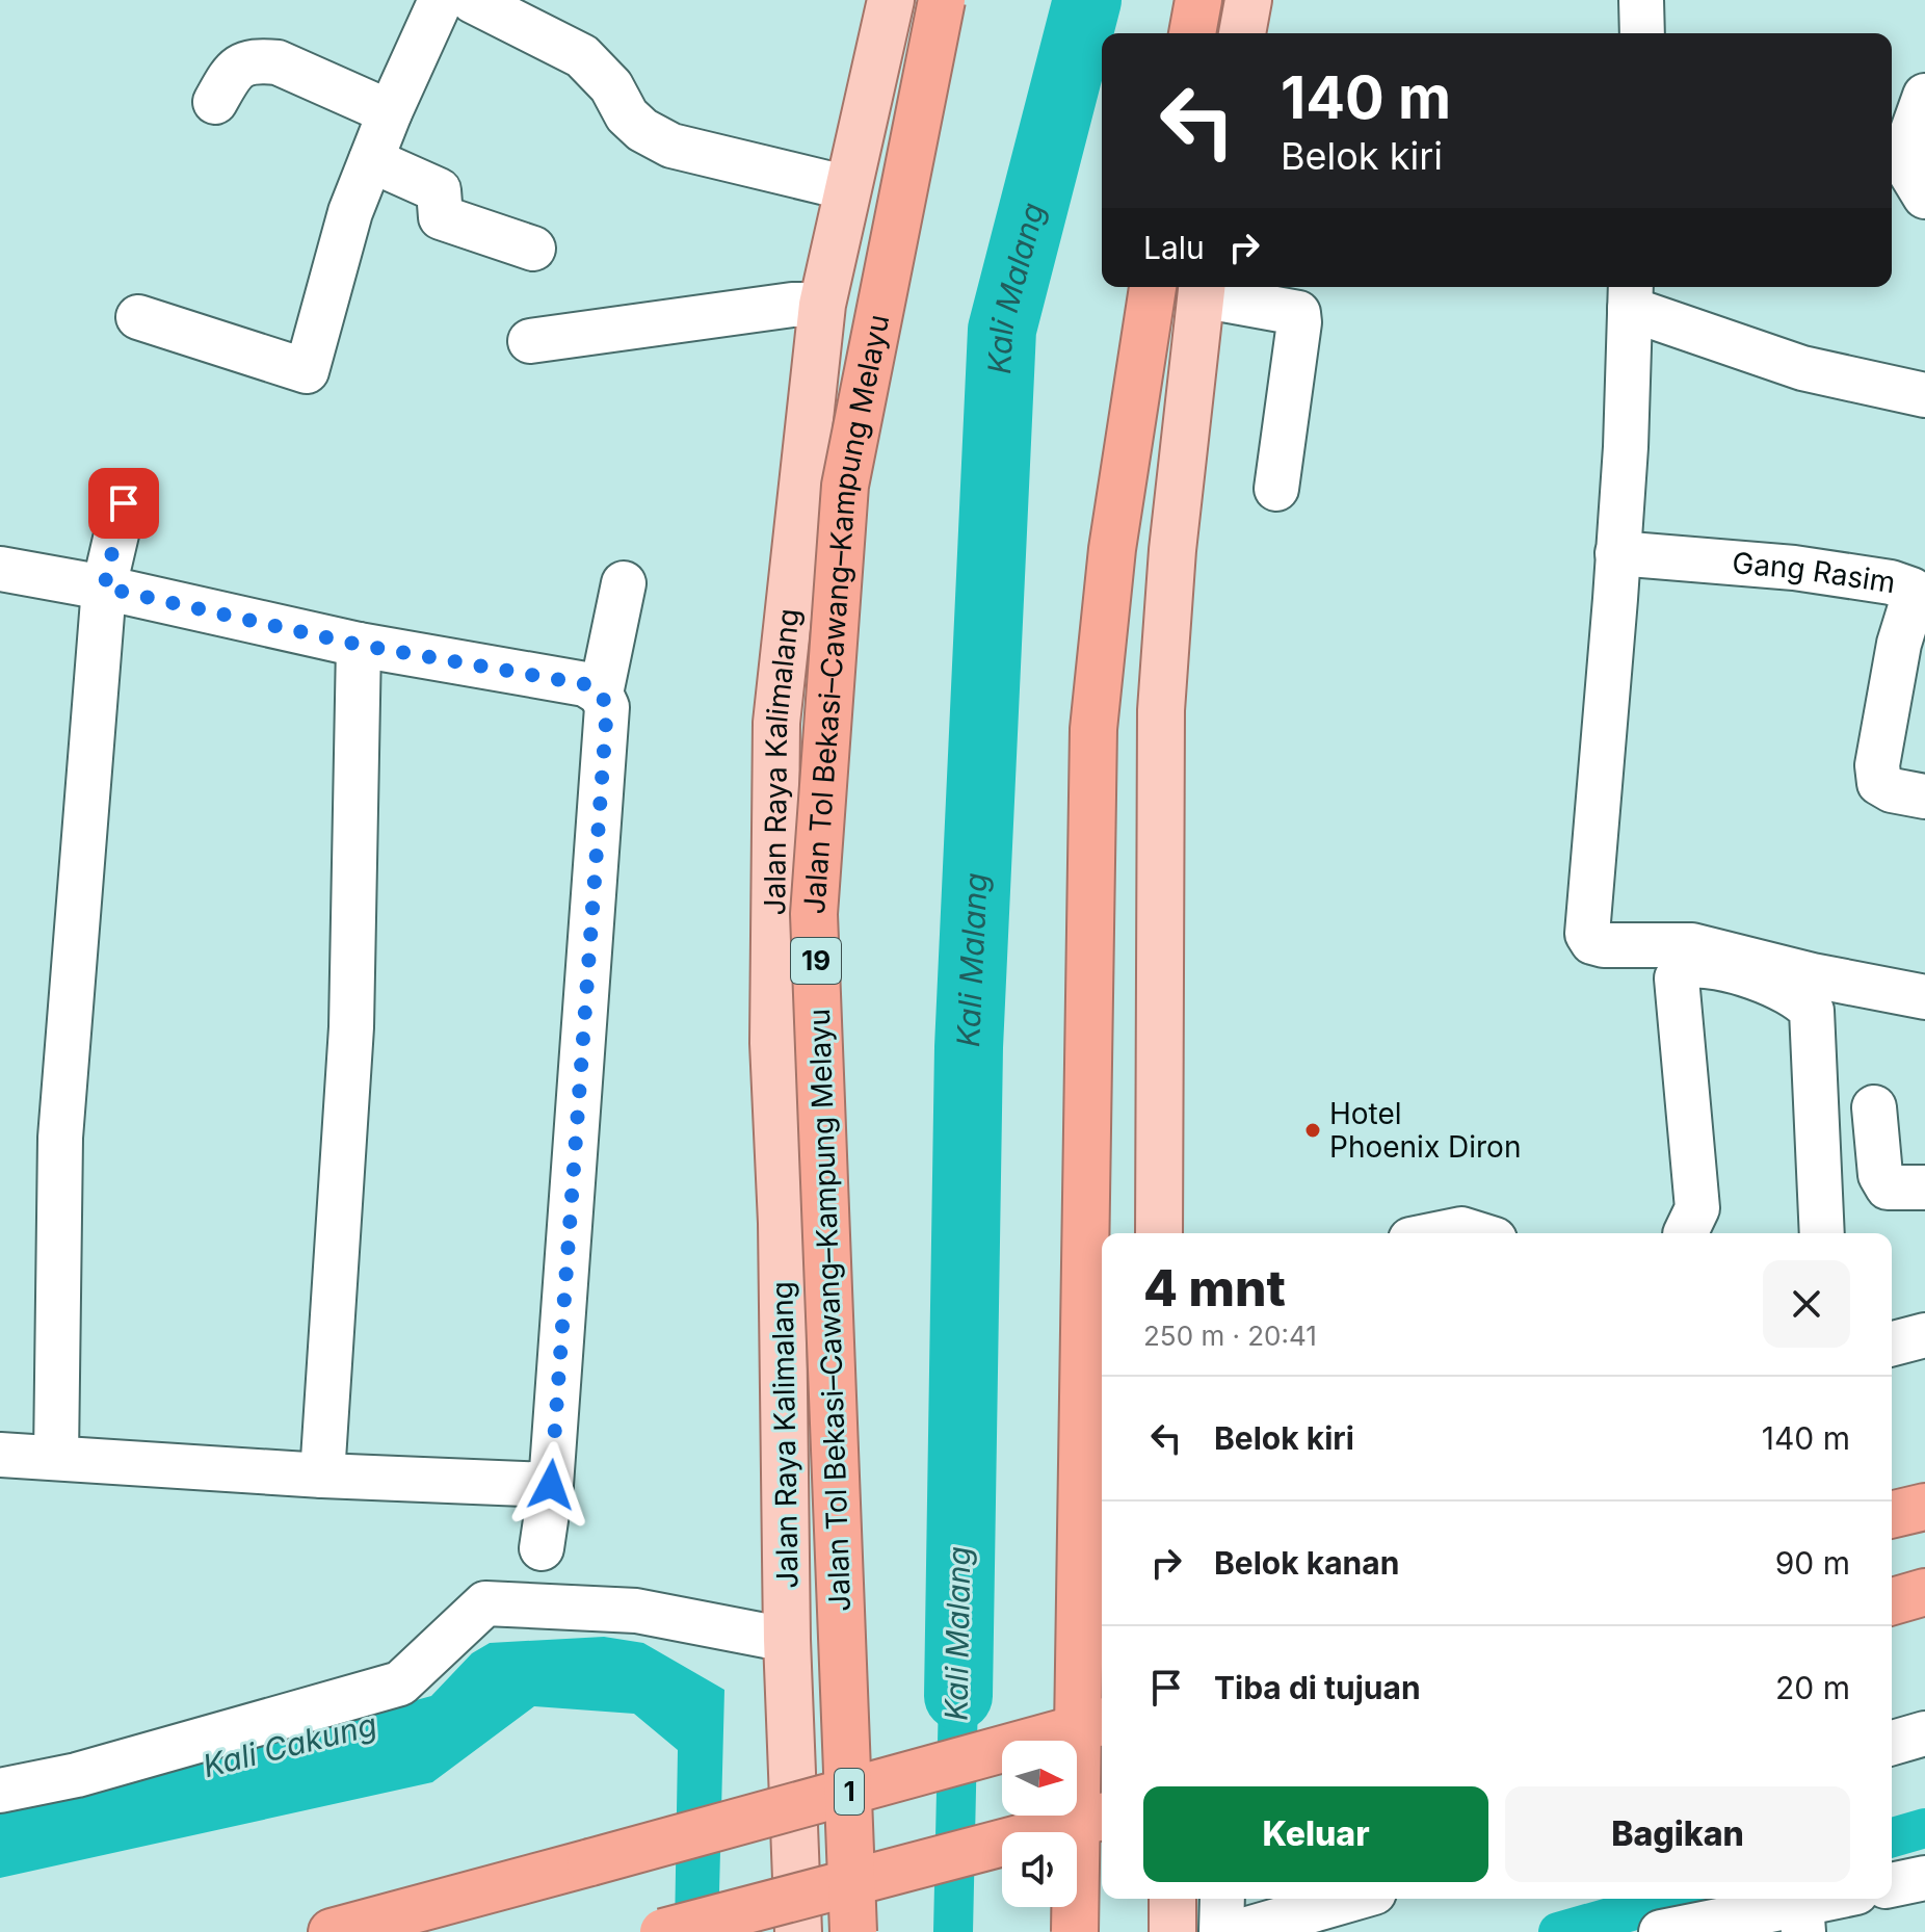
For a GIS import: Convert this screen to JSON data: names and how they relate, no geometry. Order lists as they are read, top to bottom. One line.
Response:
{"streets":{"highway":["Jalan Tol Bekasi–Cawang–Kampung Melayu","19","1"],"main road":["Jalan Raya Kalimalang"],"street":["Gang Rasim"]},"water":["Kali Malang","Kali Cakung"],"places":["Hotel Phoenix Diron"],"north":"right","page":{"turn":["140 m","Belok kiri"],"then":"Lalu","heading":["4 mnt","250 m · 20:41"],"list":[{"name":"Belok kiri","value":"140 m"},{"name":"Belok kanan","value":"90 m"},{"name":"Tiba di tujuan","value":"20 m"}],"buttons":["Keluar","Bagikan"]}}
